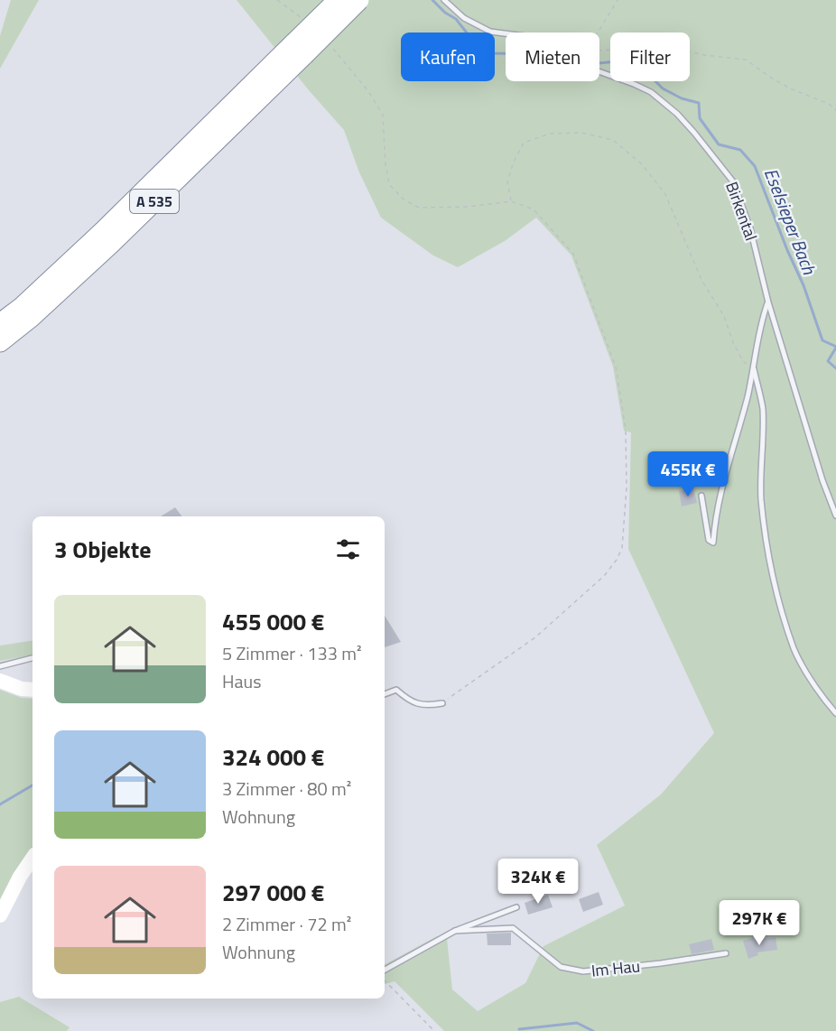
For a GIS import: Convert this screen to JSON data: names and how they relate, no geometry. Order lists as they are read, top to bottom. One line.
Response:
{"streets":{"highway":["A 535"],"lane":["Birkental","Im Hau"]},"water":["Eselsieper Bach"],"page":{"chip":["Kaufen","Mieten","Filter"],"price":["455K €","324K €","297K €"],"heading":"3 Objekte","list":[{"name":"455 000 €","note":"5 Zimmer · 133 m² · Haus"},{"name":"324 000 €","note":"3 Zimmer · 80 m² · Wohnung"},{"name":"297 000 €","note":"2 Zimmer · 72 m² · Wohnung"}]}}
